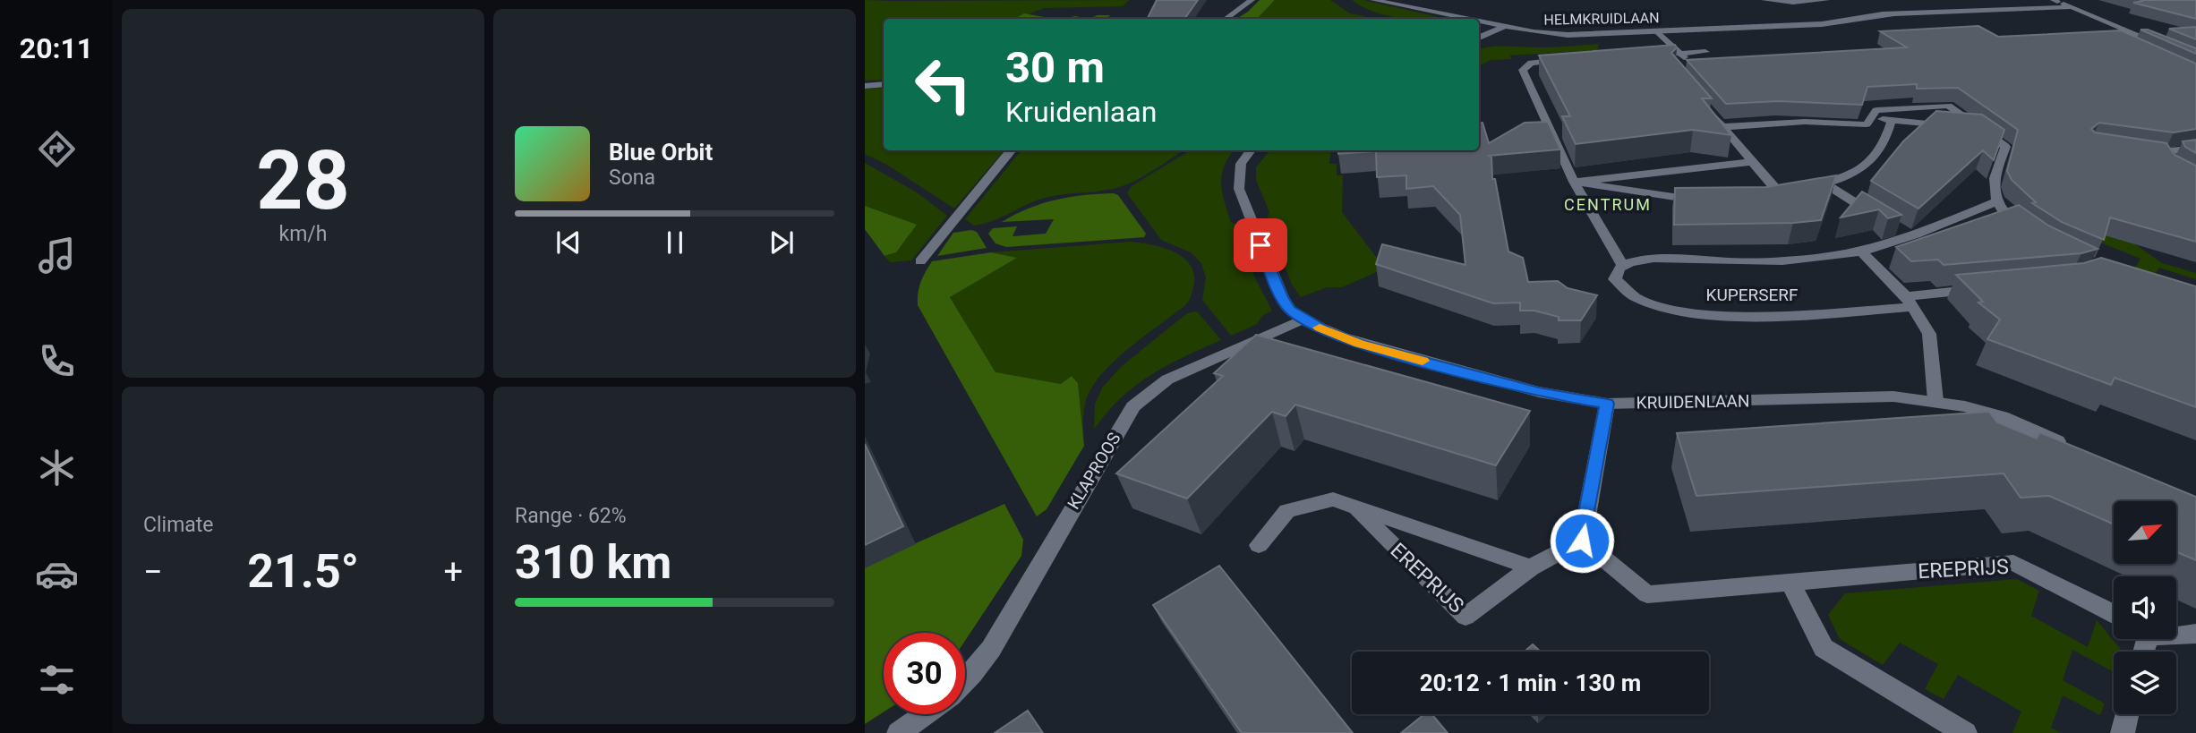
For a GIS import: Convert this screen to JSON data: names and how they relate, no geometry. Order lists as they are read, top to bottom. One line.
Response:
{"streets":{"street":["HELMKRUIDLAAN","KUPERSERF","KRUIDENLAAN","KLAPROOS","EREPRIJS"]},"crossings":[["KRUIDENLAAN","KLAPROOS"]],"districts":["CENTRUM"],"north":"top right","page":{"tabs":"20:11","tile":[["28","km/h"],"Climate",["Range · 62%","310 km"]],"turn":["30 m","Kruidenlaan"],"song":["Blue Orbit","Sona"],"heat":["−","21.5°","+"],"limit":"30","trip":"20:12 · 1 min · 130 m"}}
